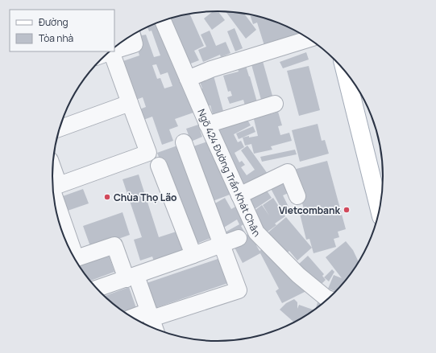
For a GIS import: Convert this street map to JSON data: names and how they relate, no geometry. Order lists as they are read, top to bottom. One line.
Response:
{"streets":{"street":["Ngõ 424 Đường Trần Khát Chân"]},"places":["Chùa Thọ Lão","Vietcombank"],"legend":["Đường","Tòa nhà"]}
